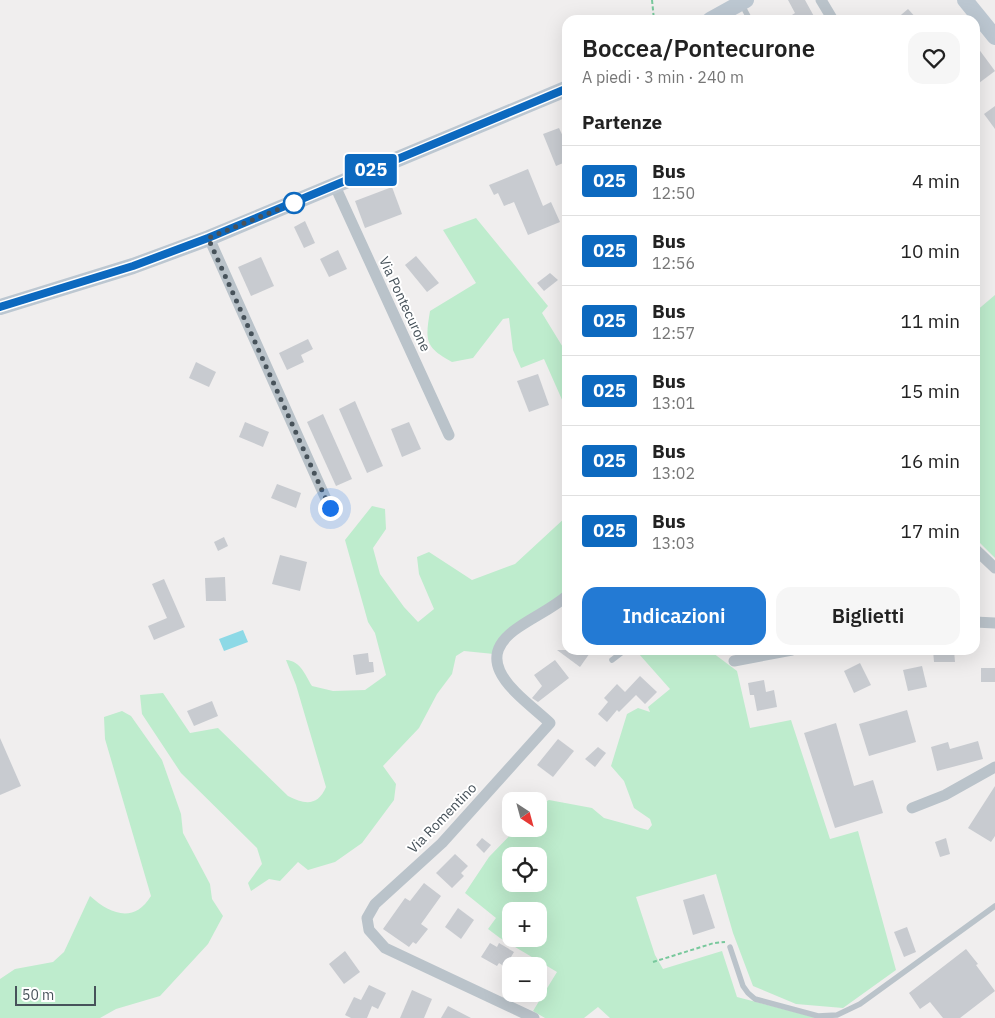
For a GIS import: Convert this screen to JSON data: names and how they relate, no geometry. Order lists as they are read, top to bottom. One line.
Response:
{"streets":{"street":["Via Pontecurone","Via Romentino"]},"lines":["bus line 025"],"scale_bar":"50 m","north":"bottom right","page":{"on_map":"025","heading":[["Boccea/Pontecurone","A piedi · 3 min · 240 m"],"Partenze"],"list":[{"mark":"025","name":"Bus","note":"12:50","value":"4 min"},{"mark":"025","name":"Bus","note":"12:56","value":"10 min"},{"mark":"025","name":"Bus","note":"12:57","value":"11 min"},{"mark":"025","name":"Bus","note":"13:01","value":"15 min"},{"mark":"025","name":"Bus","note":"13:02","value":"16 min"},{"mark":"025","name":"Bus","note":"13:03","value":"17 min"}],"buttons":["Indicazioni","Biglietti"],"map_buttons":["+","−"],"scale":"50 m"}}
